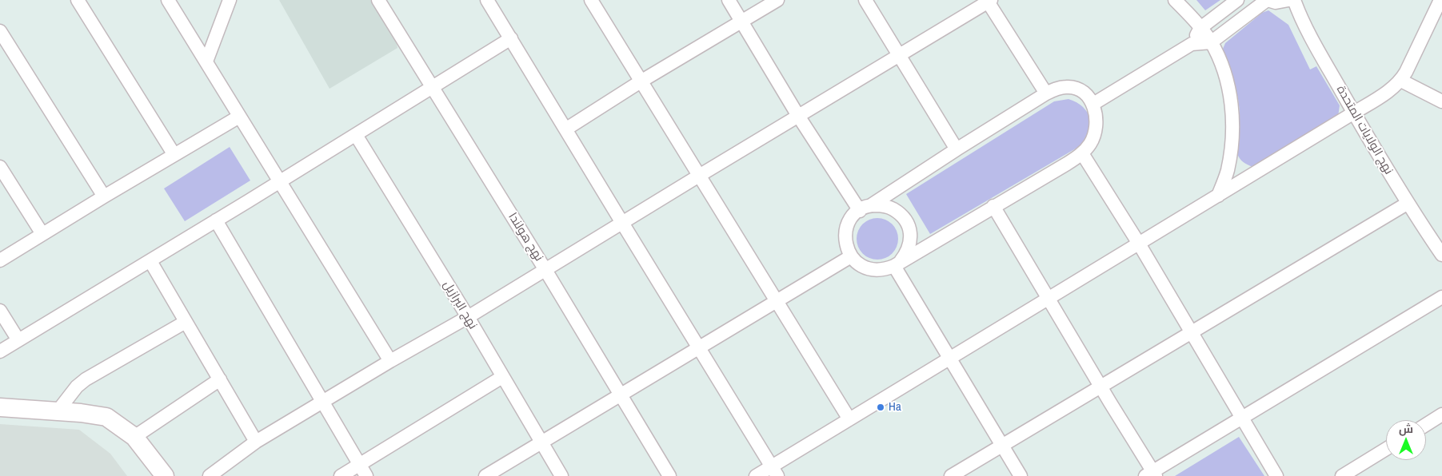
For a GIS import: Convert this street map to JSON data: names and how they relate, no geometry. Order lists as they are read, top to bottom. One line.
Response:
{"streets":{"street":["نهج الولايات المتحدة","نهج هولندا","نهج البرازيل"]},"places":["Ha"],"north":"top"}
